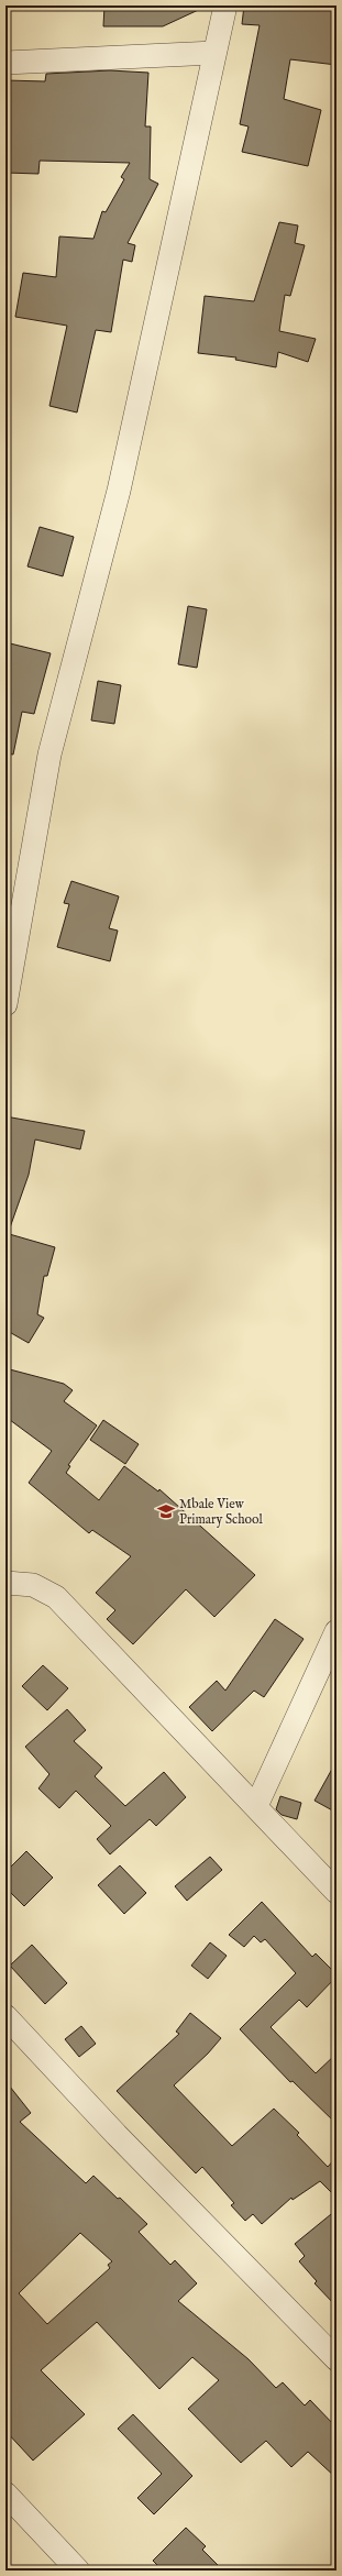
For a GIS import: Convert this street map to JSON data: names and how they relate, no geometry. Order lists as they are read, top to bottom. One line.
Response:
{"places":{"school or university":["Mbale View Primary School"]}}
